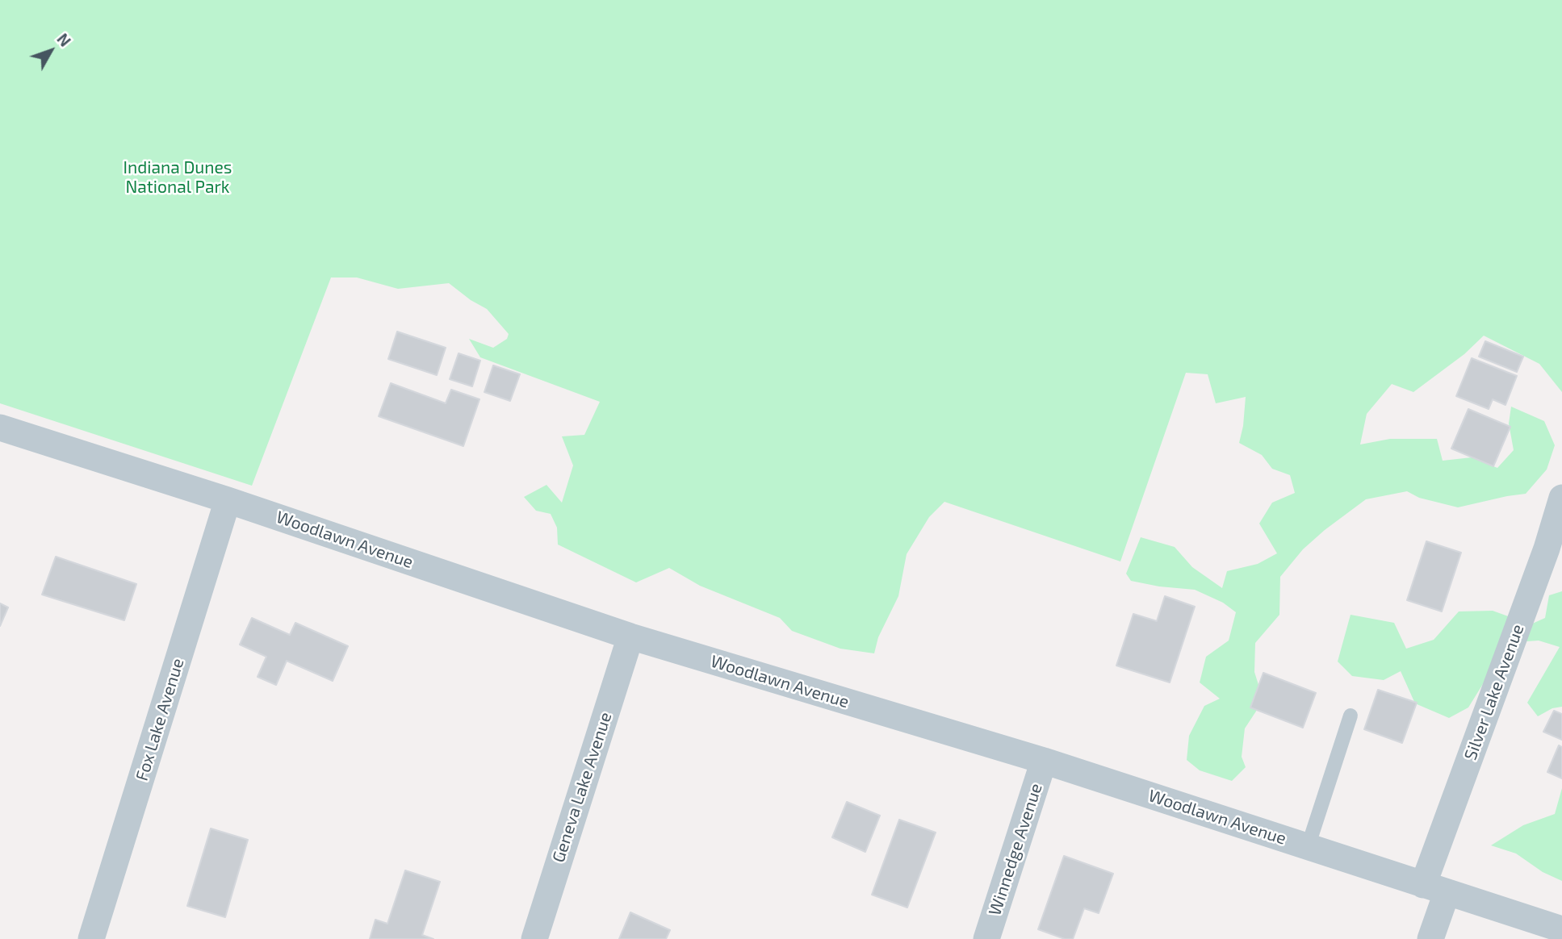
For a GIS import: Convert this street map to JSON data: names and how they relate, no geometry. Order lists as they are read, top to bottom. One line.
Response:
{"streets":{"street":["Woodlawn Avenue","Silver Lake Avenue","Fox Lake Avenue","Geneva Lake Avenue","Winnedge Avenue"]},"crossings":[["Woodlawn Avenue","Silver Lake Avenue"],["Woodlawn Avenue","Fox Lake Avenue"],["Woodlawn Avenue","Geneva Lake Avenue"],["Woodlawn Avenue","Winnedge Avenue"]],"parks":["Indiana Dunes National Park"],"north":"top right"}
